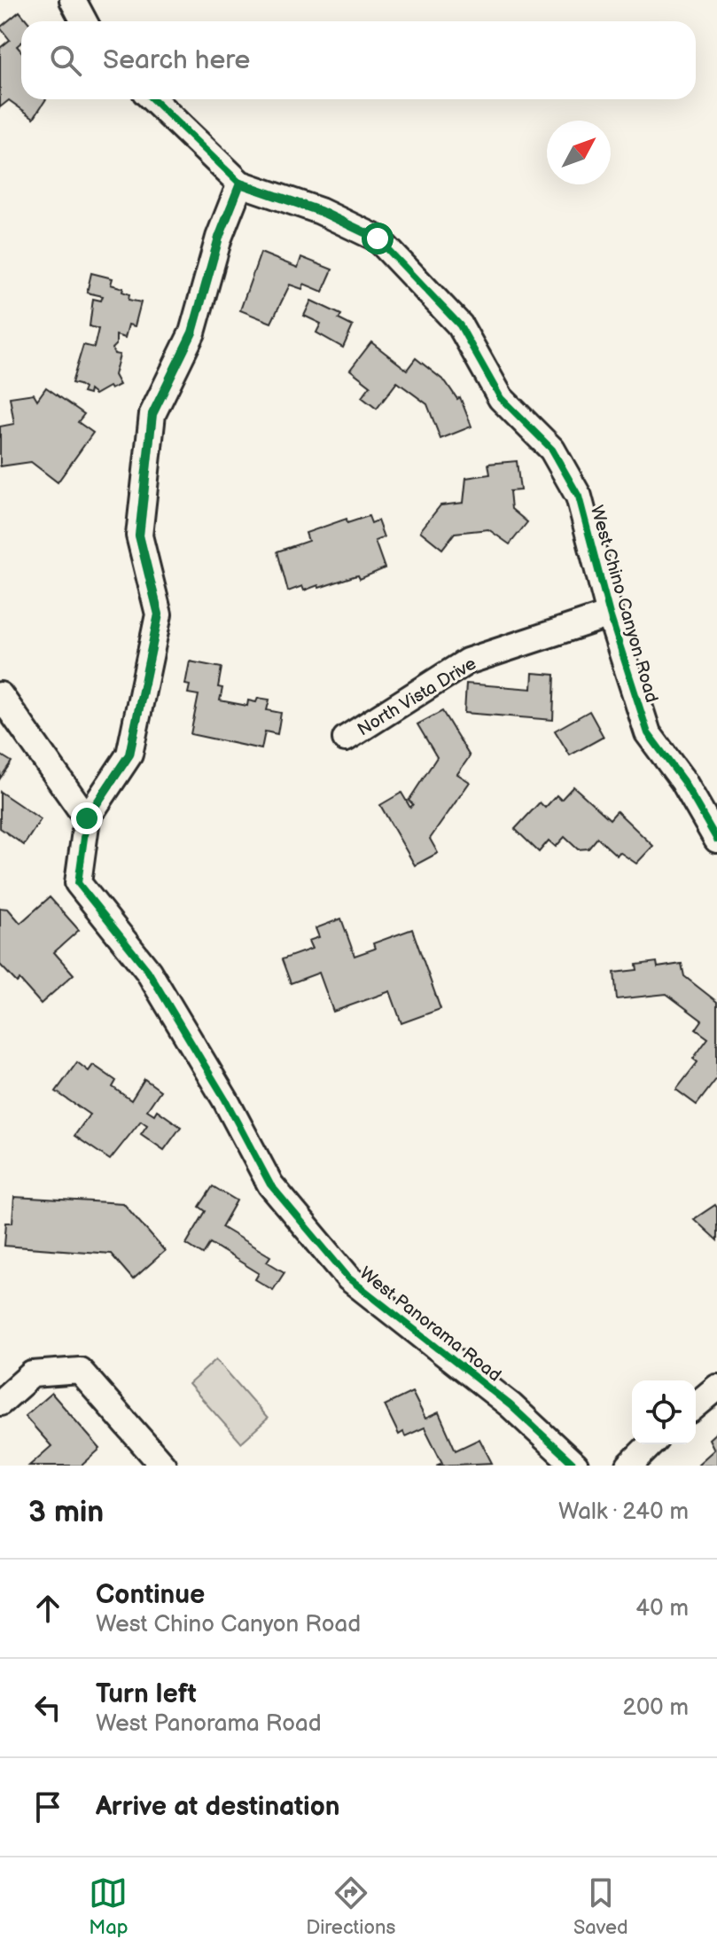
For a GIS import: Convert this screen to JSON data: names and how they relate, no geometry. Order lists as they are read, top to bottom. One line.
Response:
{"streets":{"street":["West Chino Canyon Road","North Vista Drive","West Panorama Road"]},"crossings":[["West Chino Canyon Road","North Vista Drive"],["West Chino Canyon Road","West Panorama Road"]],"north":"top right","page":{"search":"Search here","heading":["3 min","Walk · 240 m"],"list":[["Continue","West Chino Canyon Road","40 m"],["Turn left","West Panorama Road","200 m"],"Arrive at destination"],"nav":["Map","Directions","Saved"]}}
